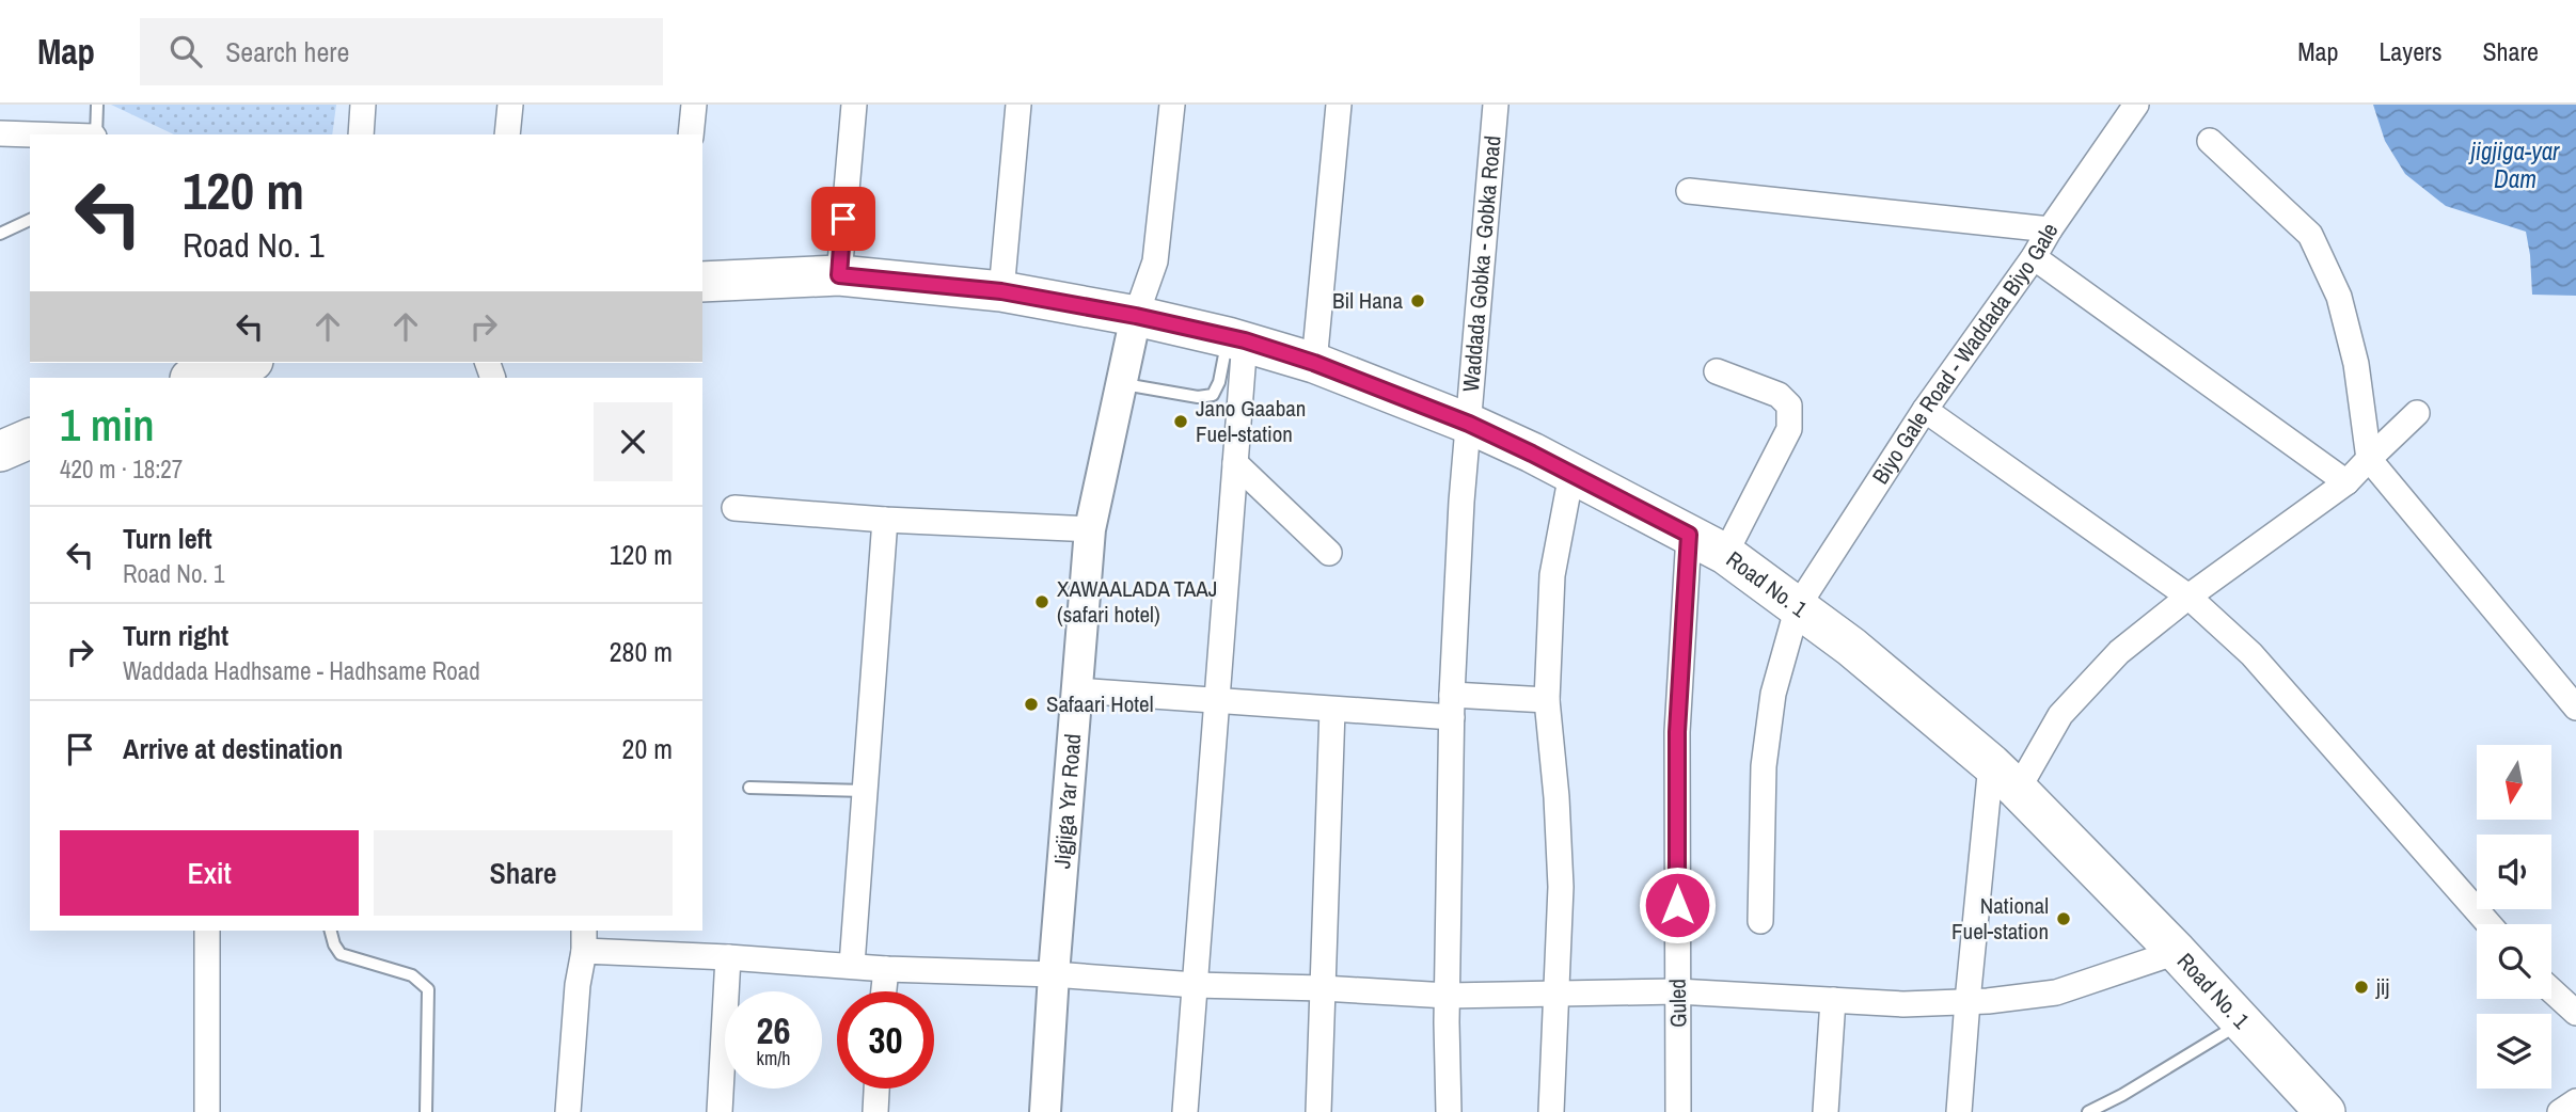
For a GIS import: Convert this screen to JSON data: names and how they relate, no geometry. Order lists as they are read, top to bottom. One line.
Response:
{"streets":{"highway":["Road No. 1"],"street":["Waddada Gobka - Gobka Road","Biyo Gale Road - Waddada Biyo Gale","Jigjiga Yar Road","Guled"]},"crossings":[["Waddada Gobka - Gobka Road","Road No. 1"],["Biyo Gale Road - Waddada Biyo Gale","Road No. 1"],["Road No. 1","Jigjiga Yar Road"],["Road No. 1","Guled"]],"water":["jigjiga-yar Dam"],"places":["Bil Hana","Jano Gaaban Fuel-station","XAWAALADA TAAJ (safari hotel)","Safaari Hotel","National Fuel-station","jij"],"north":"bottom","page":{"header":"Map","search":"Search here","nav":["Map","Layers","Share"],"turn":["120 m","Road No. 1"],"heading":["1 min","420 m · 18:27"],"list":[{"name":"Turn left","note":"Road No. 1","value":"120 m"},{"name":"Turn right","note":"Waddada Hadhsame - Hadhsame Road","value":"280 m"},{"name":"Arrive at destination","value":"20 m"}],"buttons":["Exit","Share"],"speed":"26 km/h","limit":"30"}}
